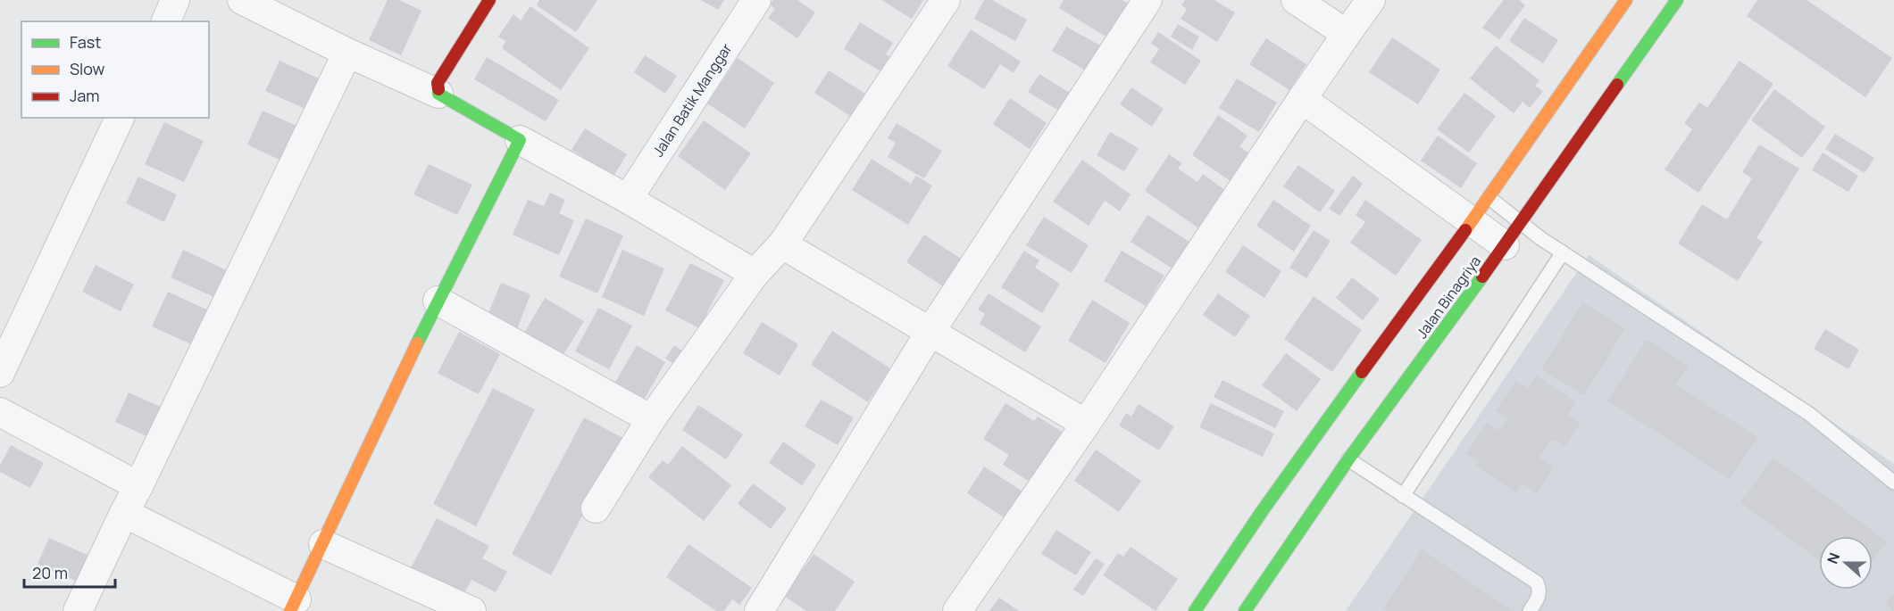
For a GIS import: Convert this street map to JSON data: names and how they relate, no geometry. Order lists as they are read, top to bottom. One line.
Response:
{"streets":{"street":["Jalan Batik Manggar","Jalan Binagriya"]},"legend":["Fast","Slow","Jam"],"scale_bar":"20 m","north":"left"}
